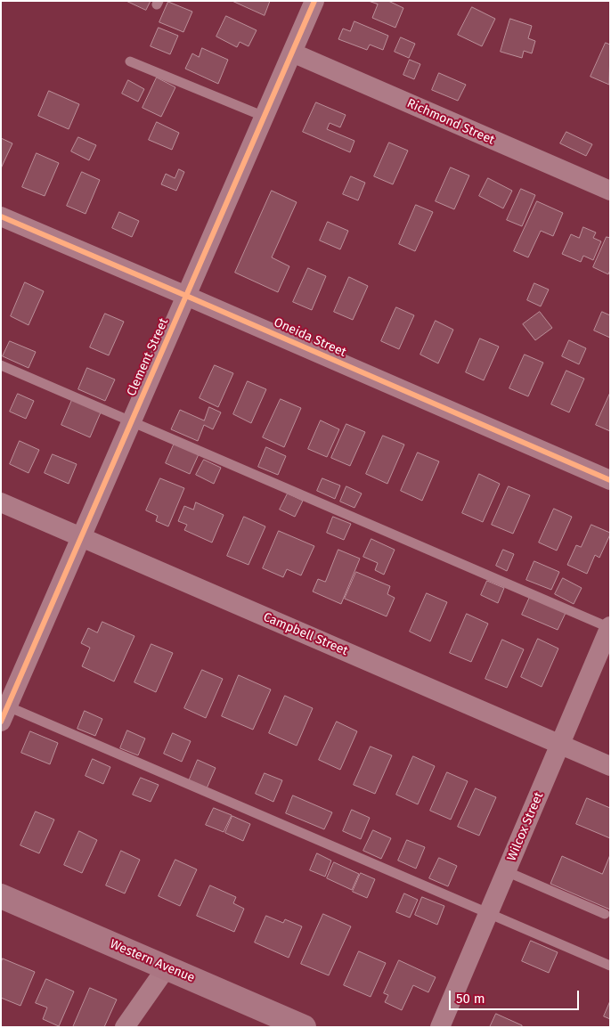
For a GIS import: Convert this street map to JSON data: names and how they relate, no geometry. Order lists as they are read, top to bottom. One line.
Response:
{"streets":{"street":["Richmond Street","Oneida Street","Clement Street","Campbell Street","Wilcox Street","Western Avenue"]},"crossings":[["Richmond Street","Clement Street"],["Oneida Street","Clement Street"],["Clement Street","Campbell Street"],["Campbell Street","Wilcox Street"]],"scale_bar":"50 m"}
